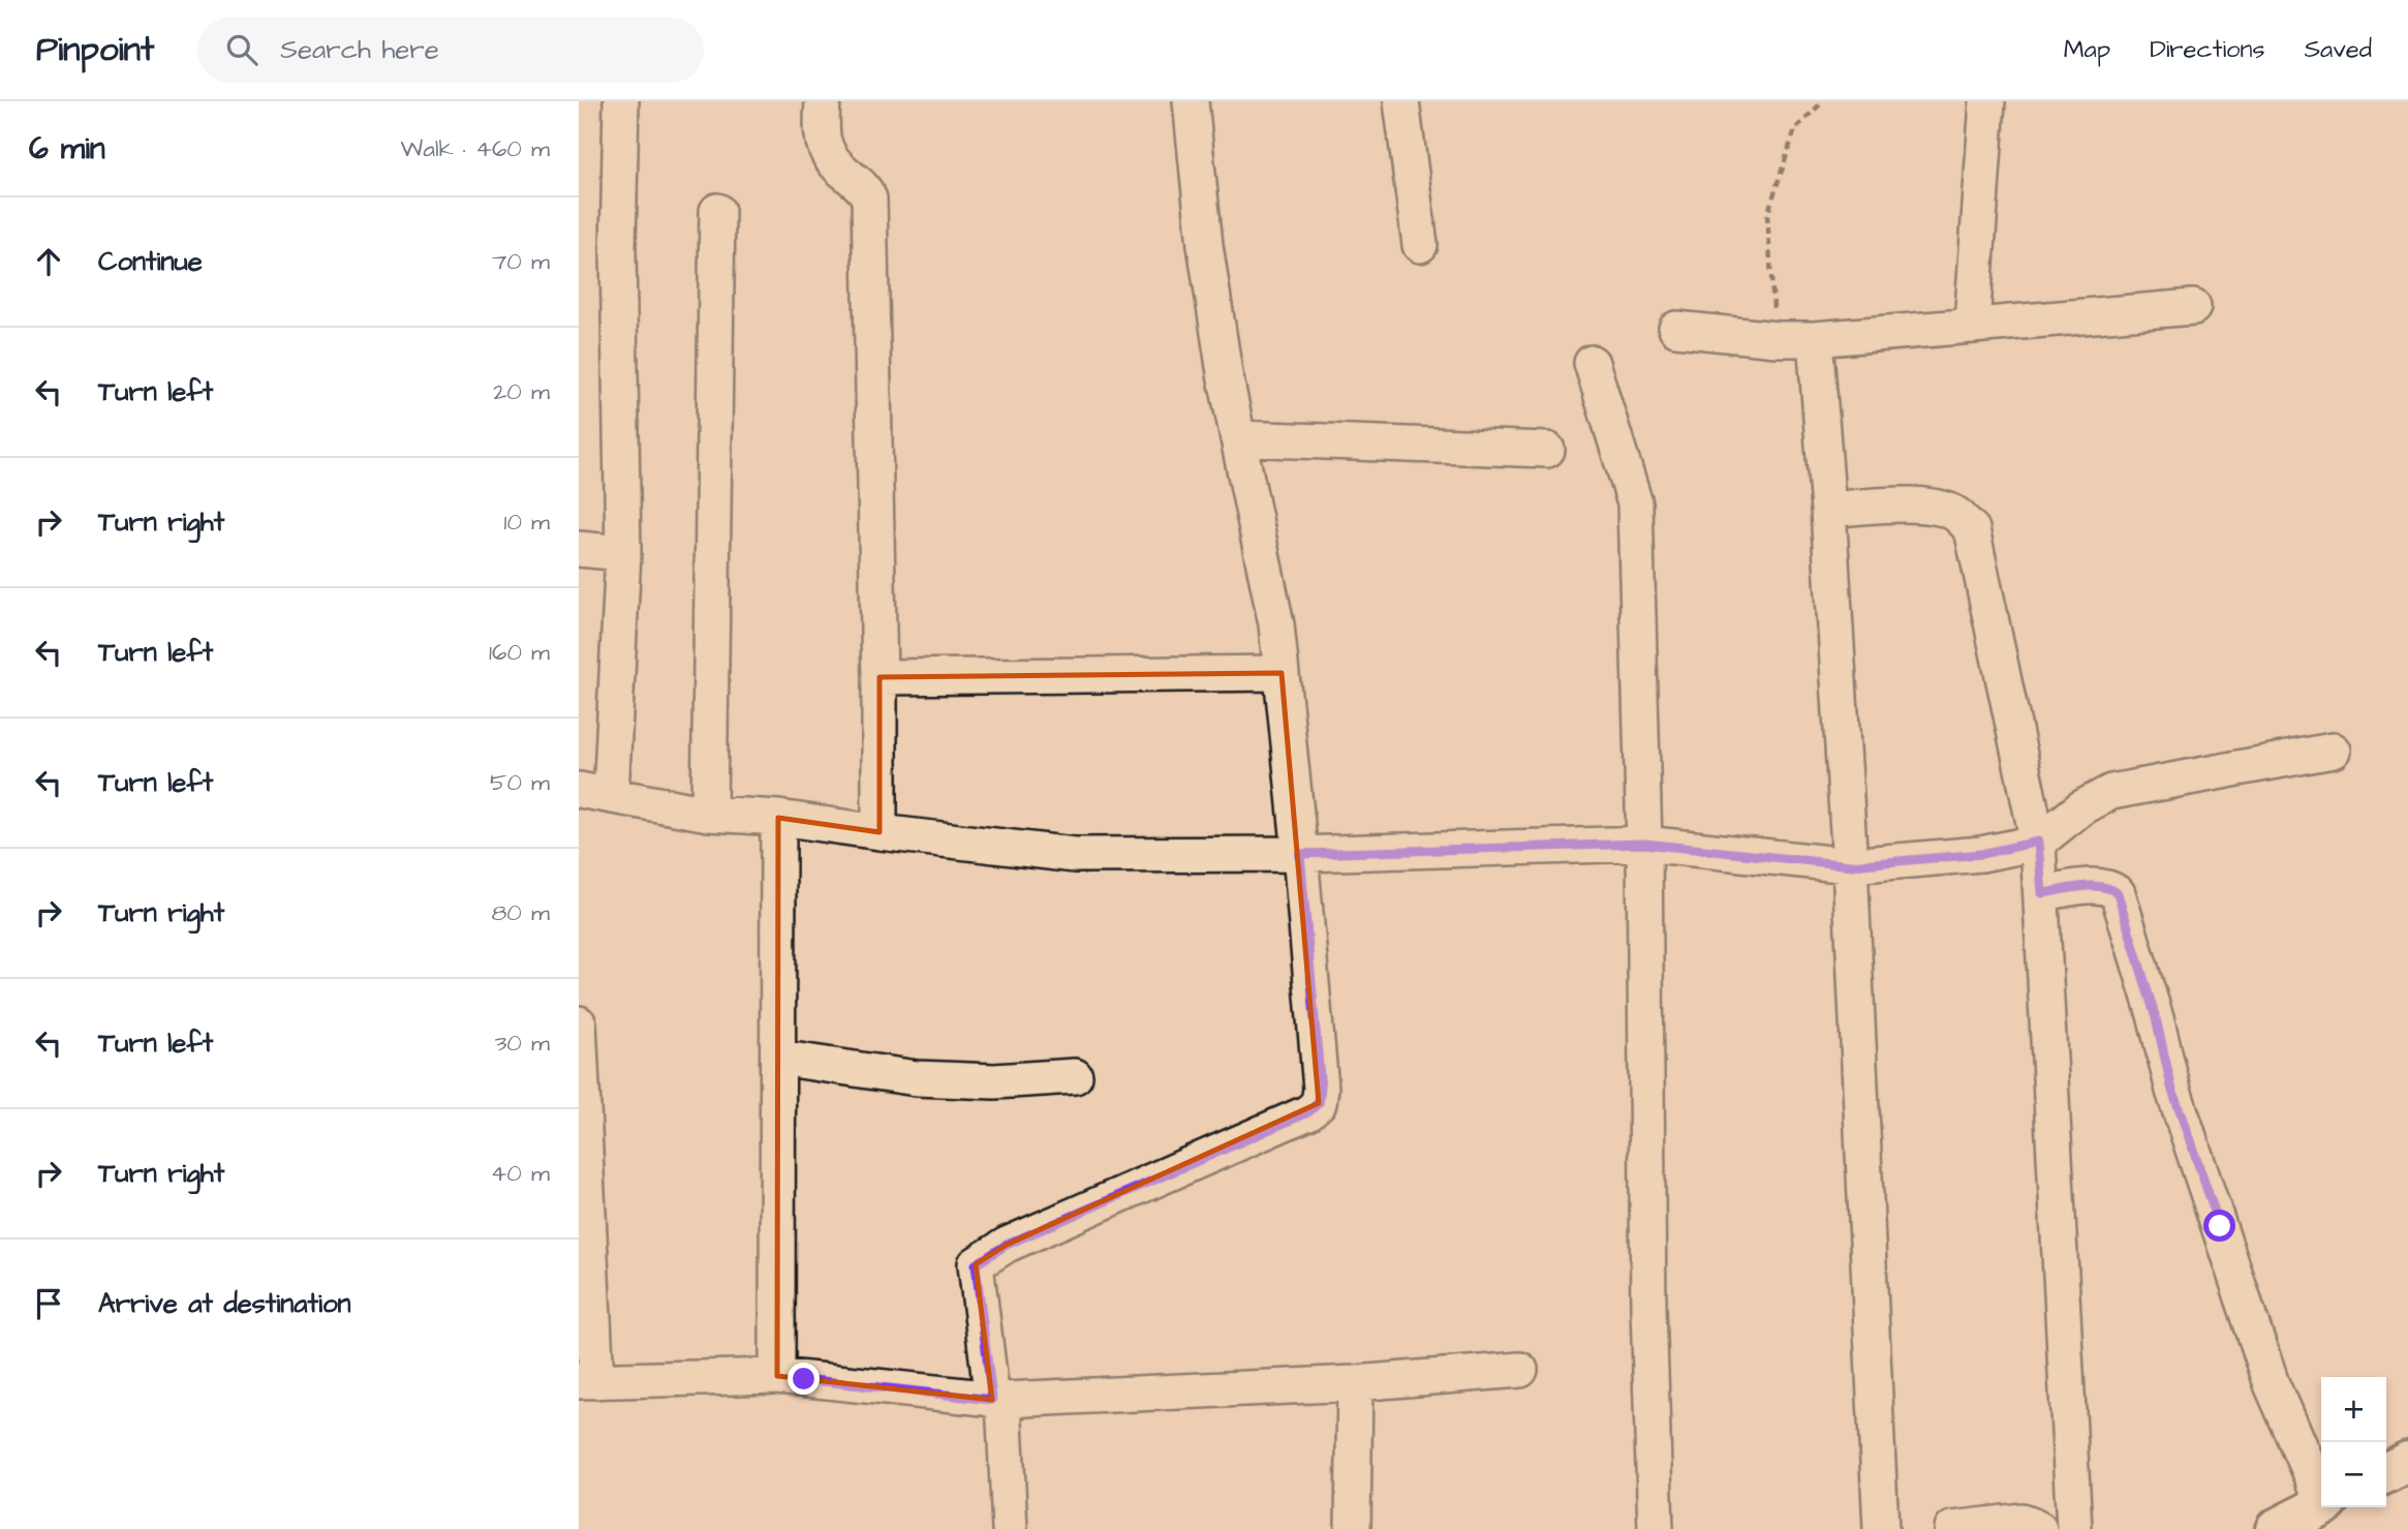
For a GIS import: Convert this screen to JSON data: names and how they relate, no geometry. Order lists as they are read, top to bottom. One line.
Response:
{"page":{"header":"Pinpoint","search":"Search here","nav":["Map","Directions","Saved"],"heading":["6 min","Walk · 460 m"],"list":[["Continue","70 m"],["Turn left","20 m"],["Turn right","10 m"],["Turn left","160 m"],["Turn left","50 m"],["Turn right","80 m"],["Turn left","30 m"],["Turn right","40 m"],"Arrive at destination"],"map_buttons":["+","−"]}}
